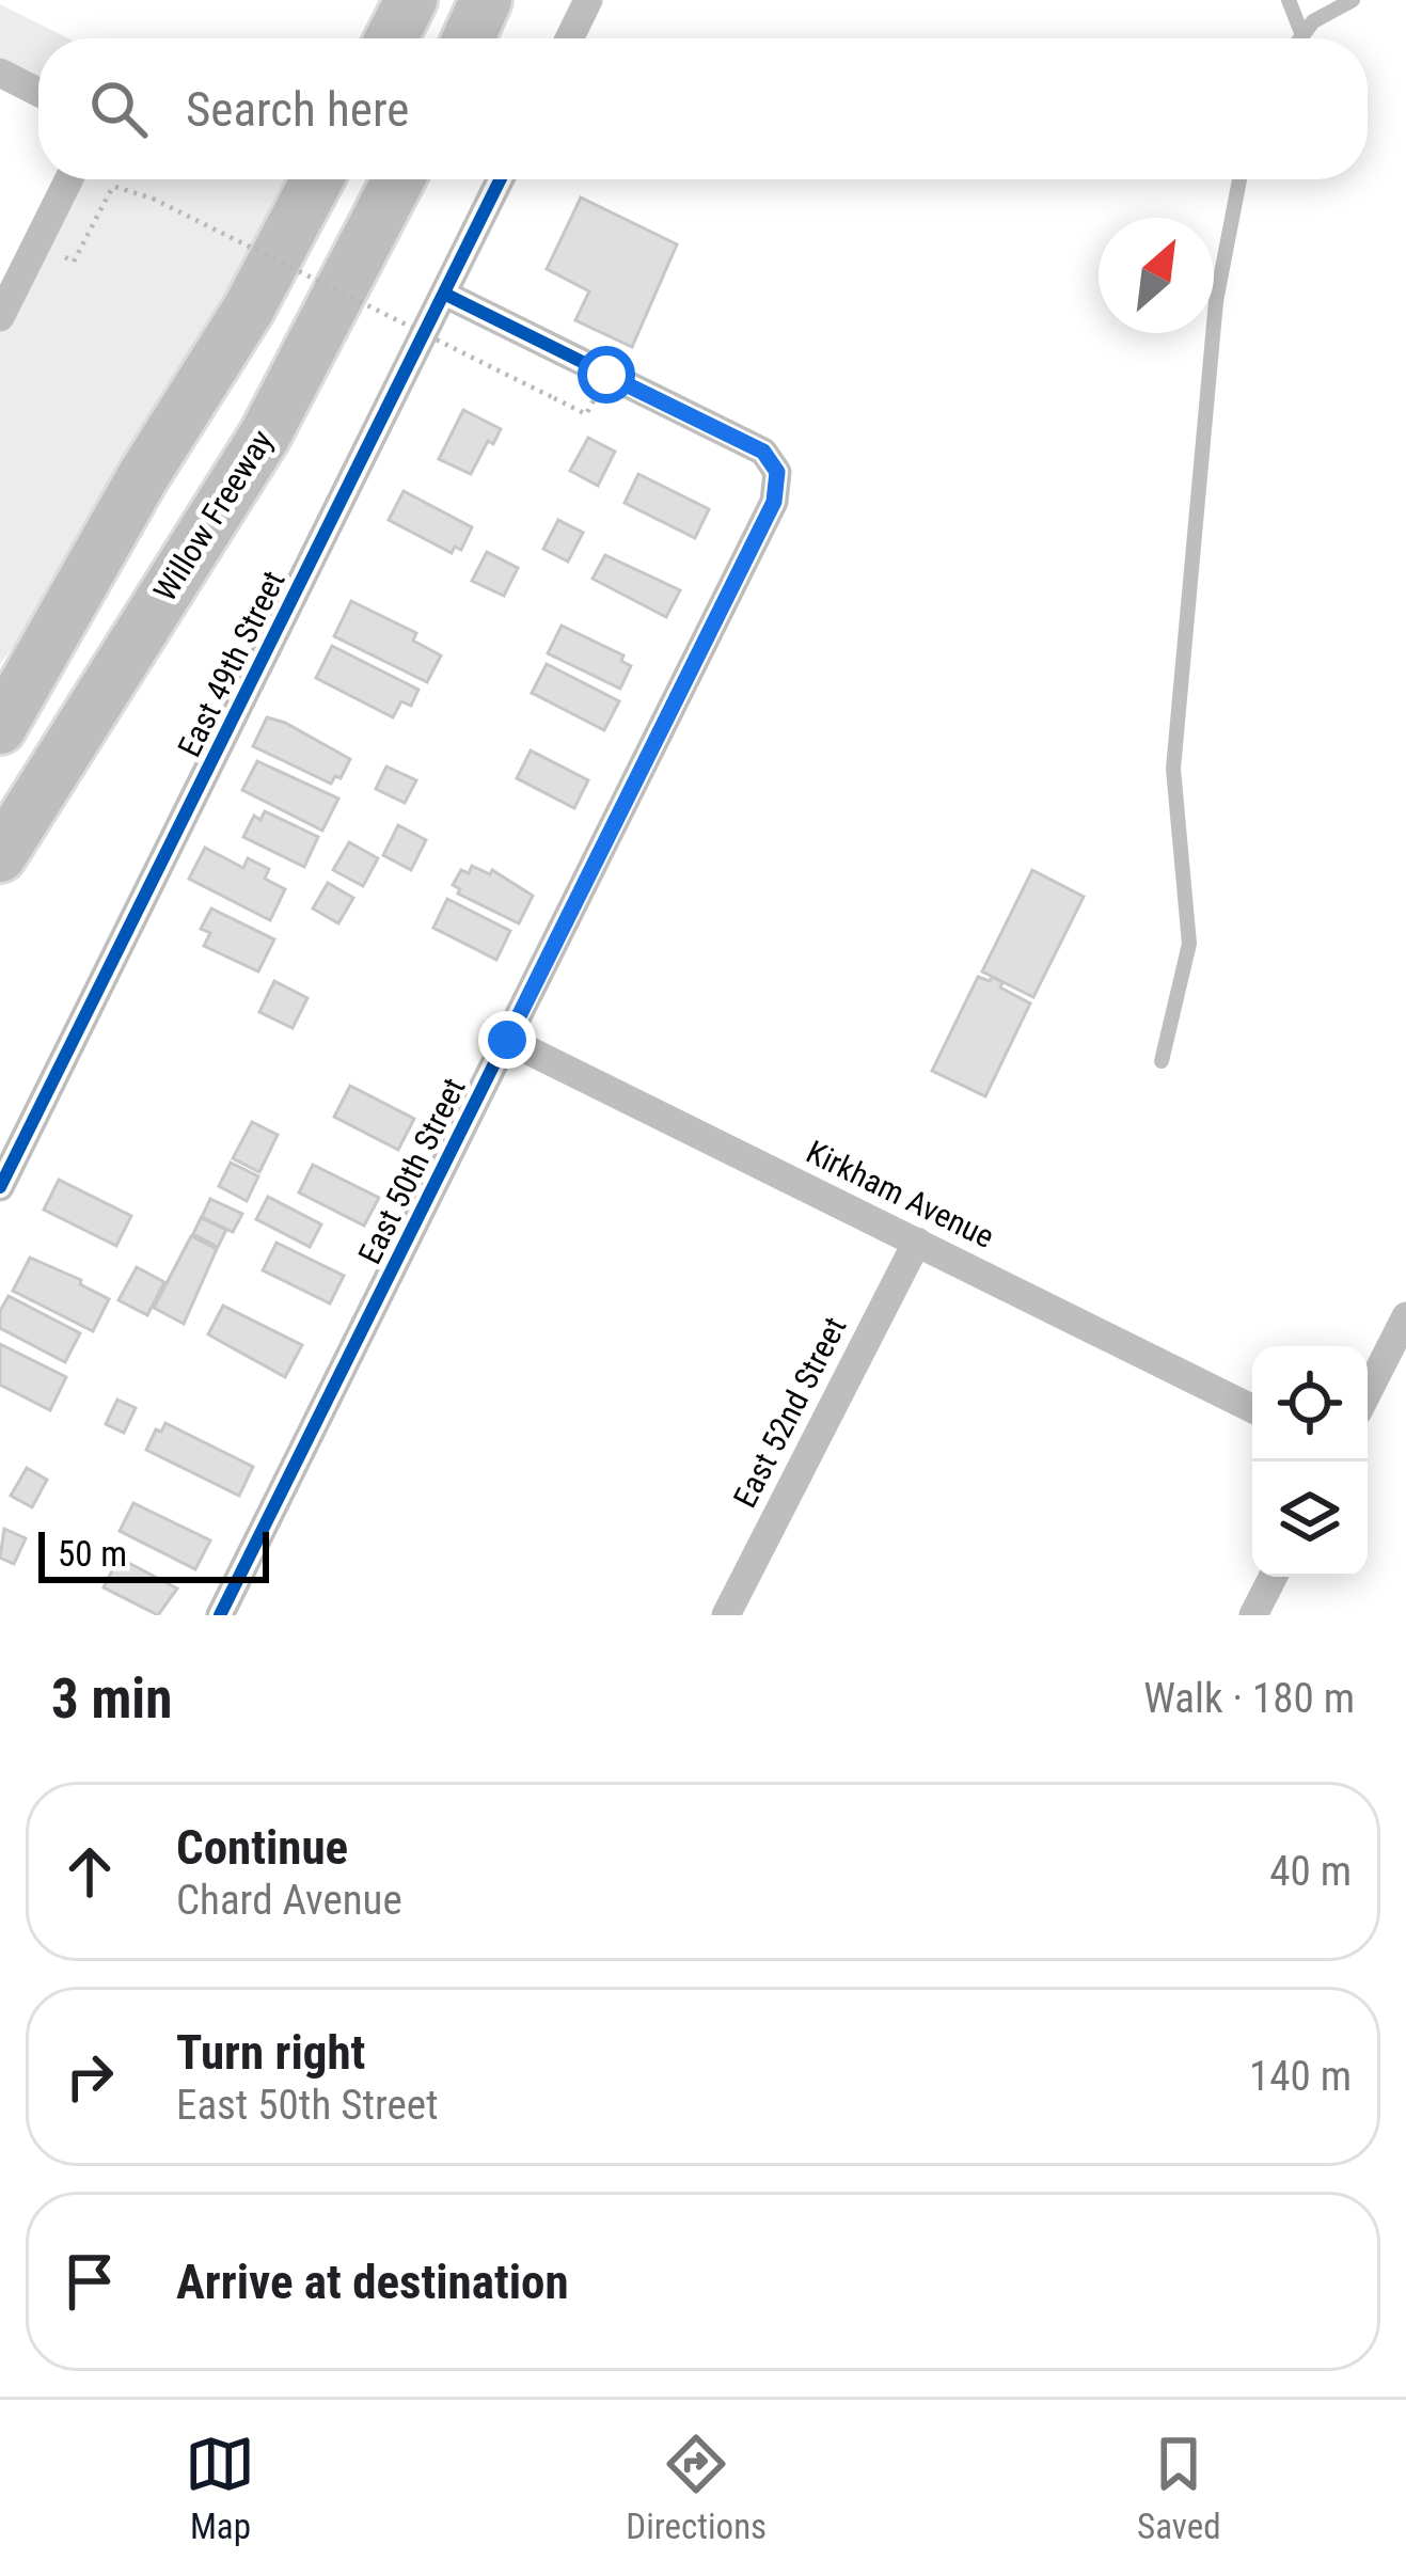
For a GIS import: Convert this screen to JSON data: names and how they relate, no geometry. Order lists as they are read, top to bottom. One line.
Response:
{"streets":{"highway":["Willow Freeway"],"street":["East 49th Street","East 50th Street","Kirkham Avenue","East 52nd Street"]},"crossings":[["East 49th Street","East 50th Street"],["East 50th Street","Kirkham Avenue"],["Kirkham Avenue","East 52nd Street"]],"scale_bar":"50 m","north":"top right","page":{"search":"Search here","scale":"50 m","heading":["3 min","Walk · 180 m"],"list":[["Continue","Chard Avenue","40 m"],["Turn right","East 50th Street","140 m"],"Arrive at destination"],"nav":["Map","Directions","Saved"]}}
